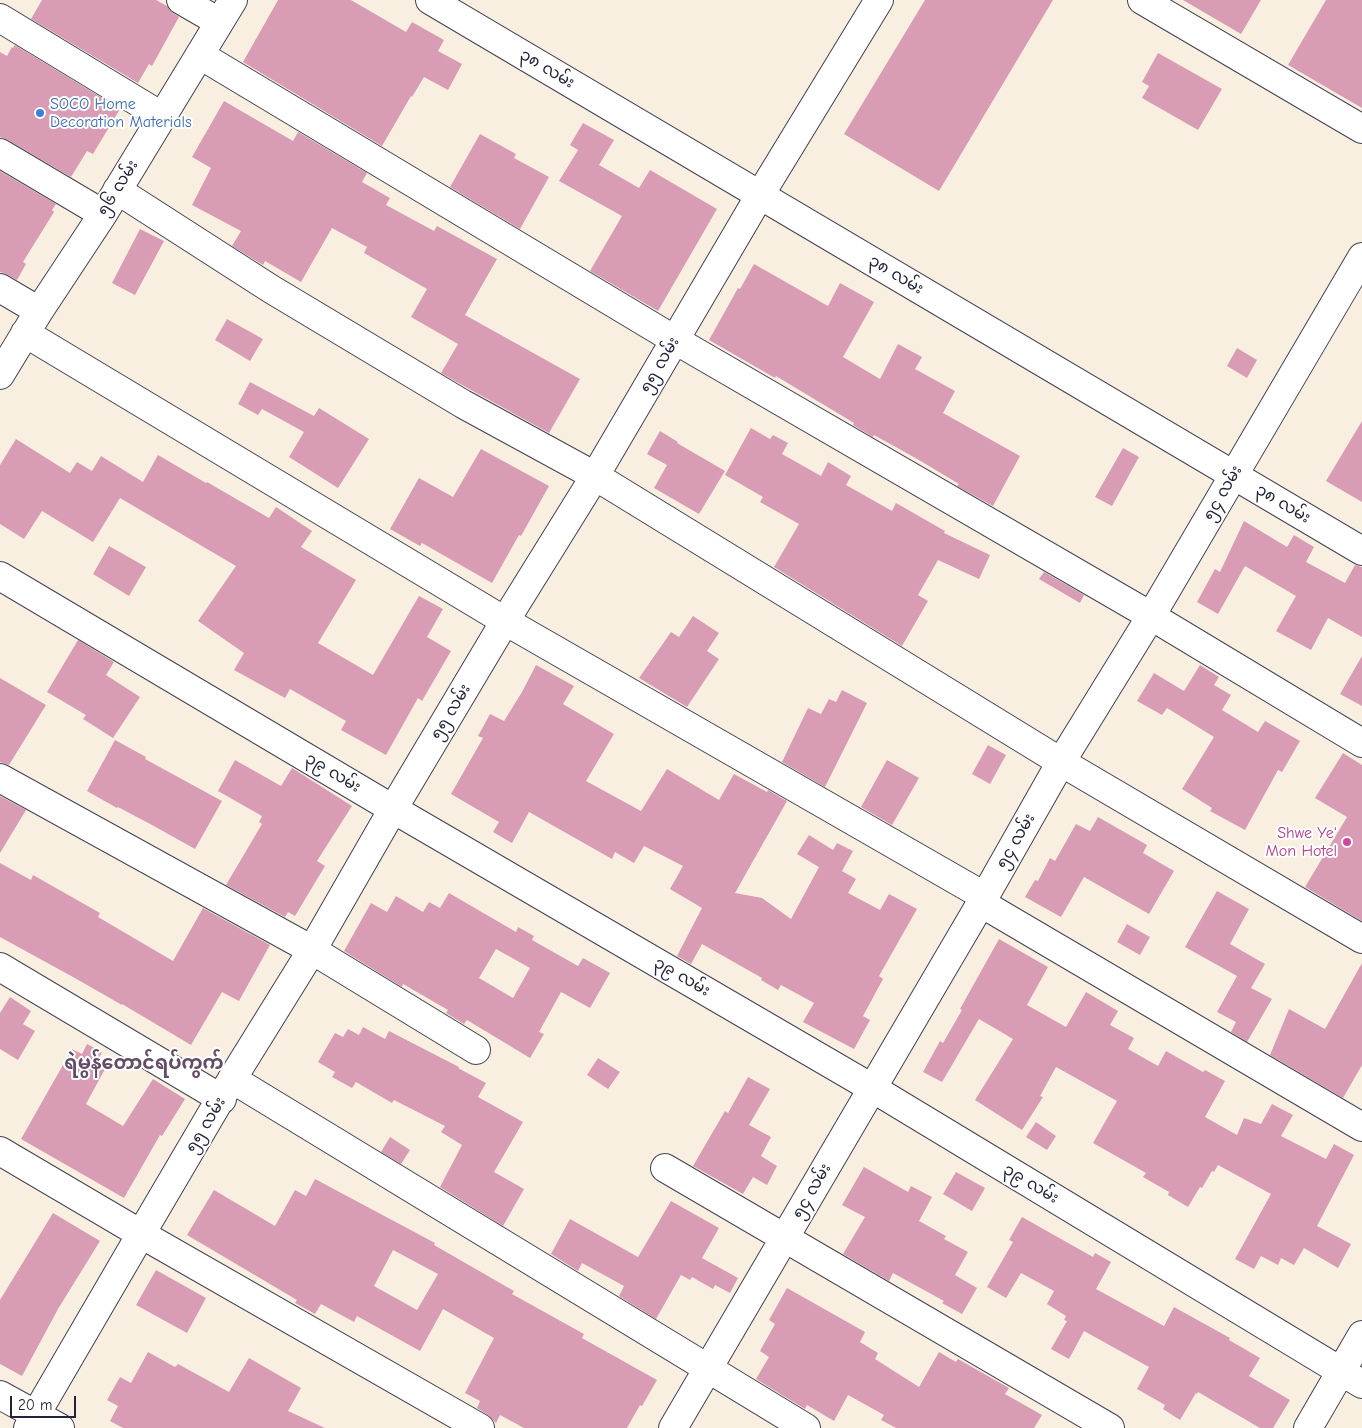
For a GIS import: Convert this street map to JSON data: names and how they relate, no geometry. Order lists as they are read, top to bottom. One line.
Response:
{"streets":{"street":["၃၈ လမ်း","၅၆ လမ်း","၅၅ လမ်း","၅၄ လမ်း","၃၉ လမ်း"]},"crossings":[["၃၈ လမ်း","၅၅ လမ်း"],["၃၈ လမ်း","၅၄ လမ်း"],["၅၅ လမ်း","၃၉ လမ်း"],["၅၄ လမ်း","၃၉ လမ်း"]],"districts":["ရဲမွန်တောင်ရပ်ကွက်"],"places":["SOCO Home Decoration Materials","Shwe Ye' Mon Hotel"],"scale_bar":"20 m"}
